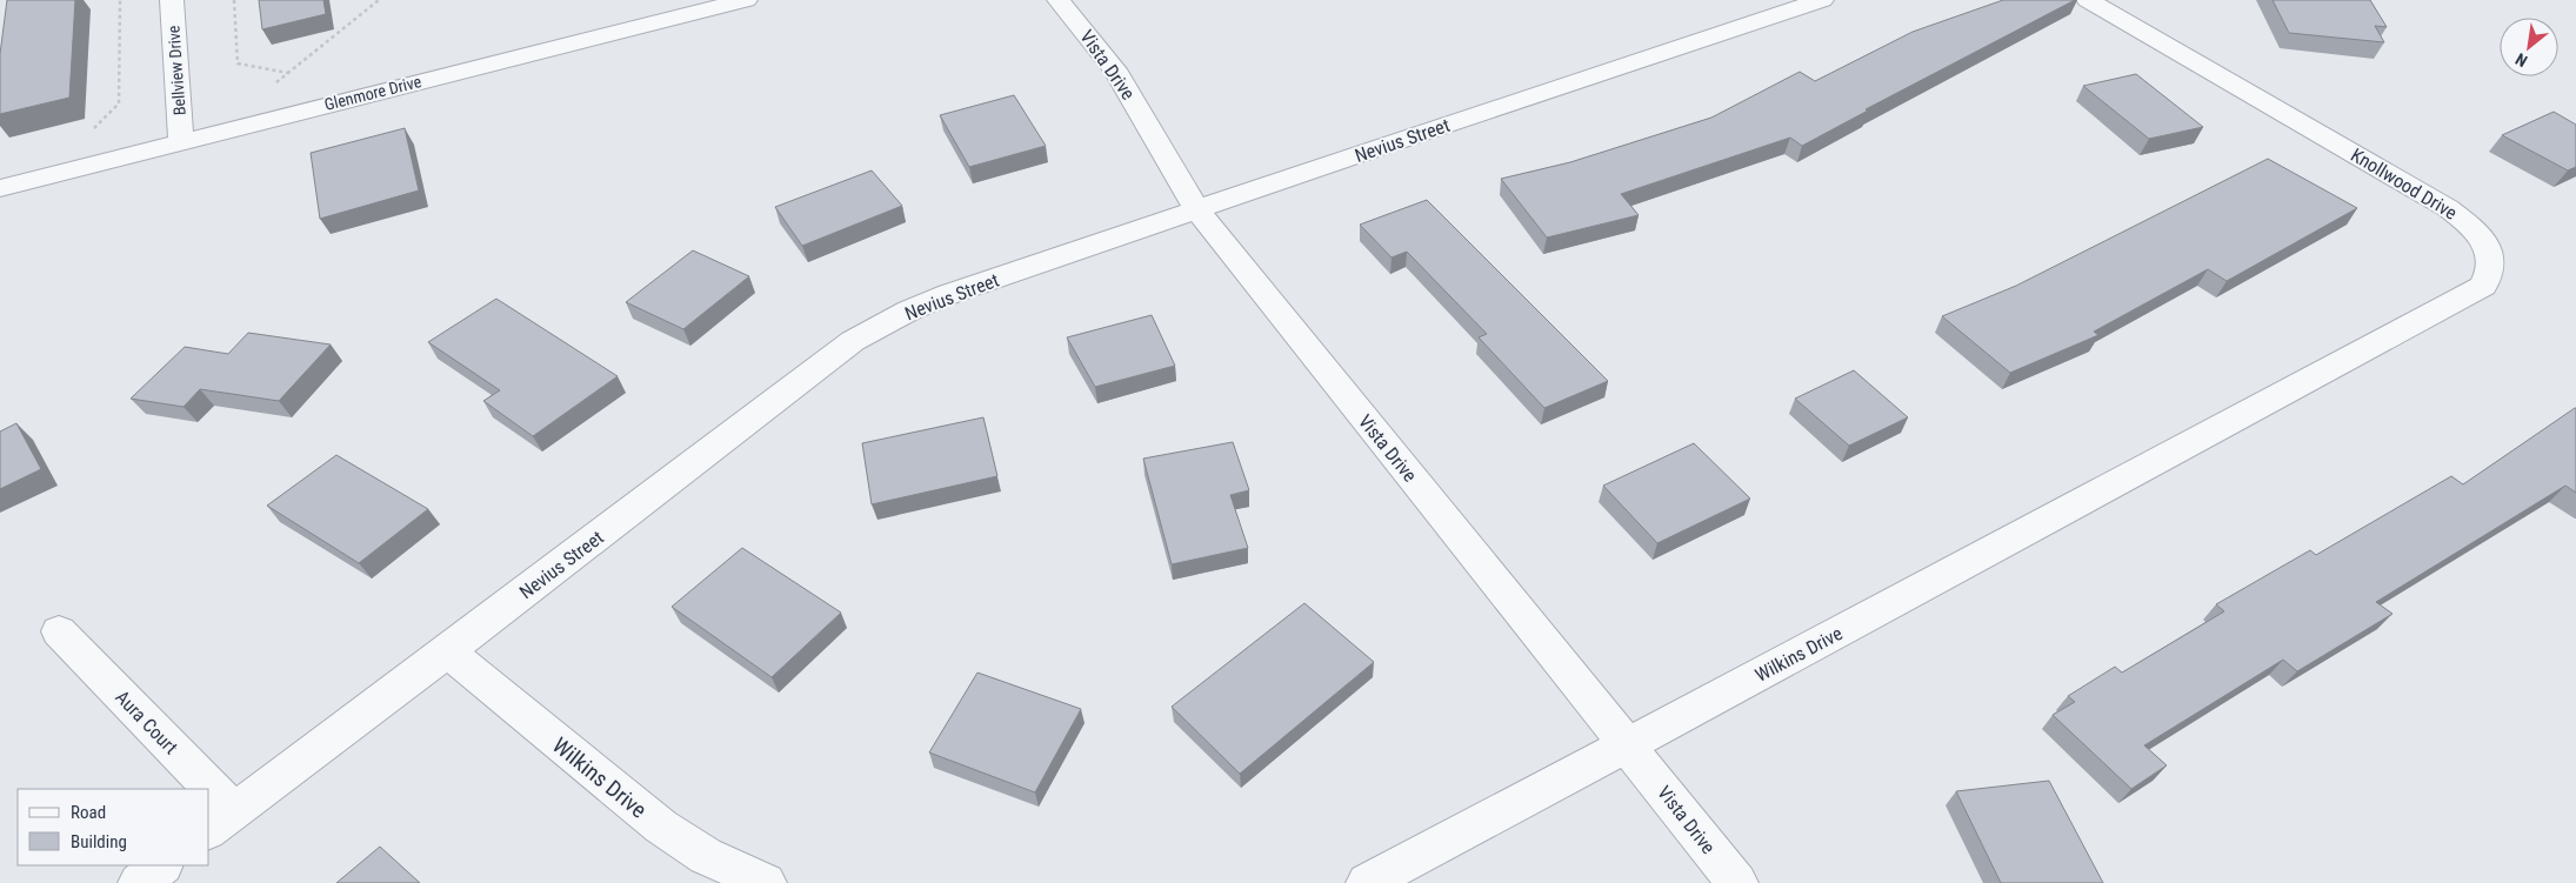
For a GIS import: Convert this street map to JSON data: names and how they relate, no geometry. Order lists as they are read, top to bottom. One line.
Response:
{"streets":{"street":["Vista Drive","Bellview Drive","Glenmore Drive","Nevius Street","Knollwood Drive","Wilkins Drive","Aura Court"]},"crossings":[["Vista Drive","Nevius Street"],["Vista Drive","Wilkins Drive"],["Bellview Drive","Glenmore Drive"],["Nevius Street","Wilkins Drive"],["Nevius Street","Aura Court"],["Knollwood Drive","Wilkins Drive"]],"legend":["Road","Building"],"north":"bottom left"}
